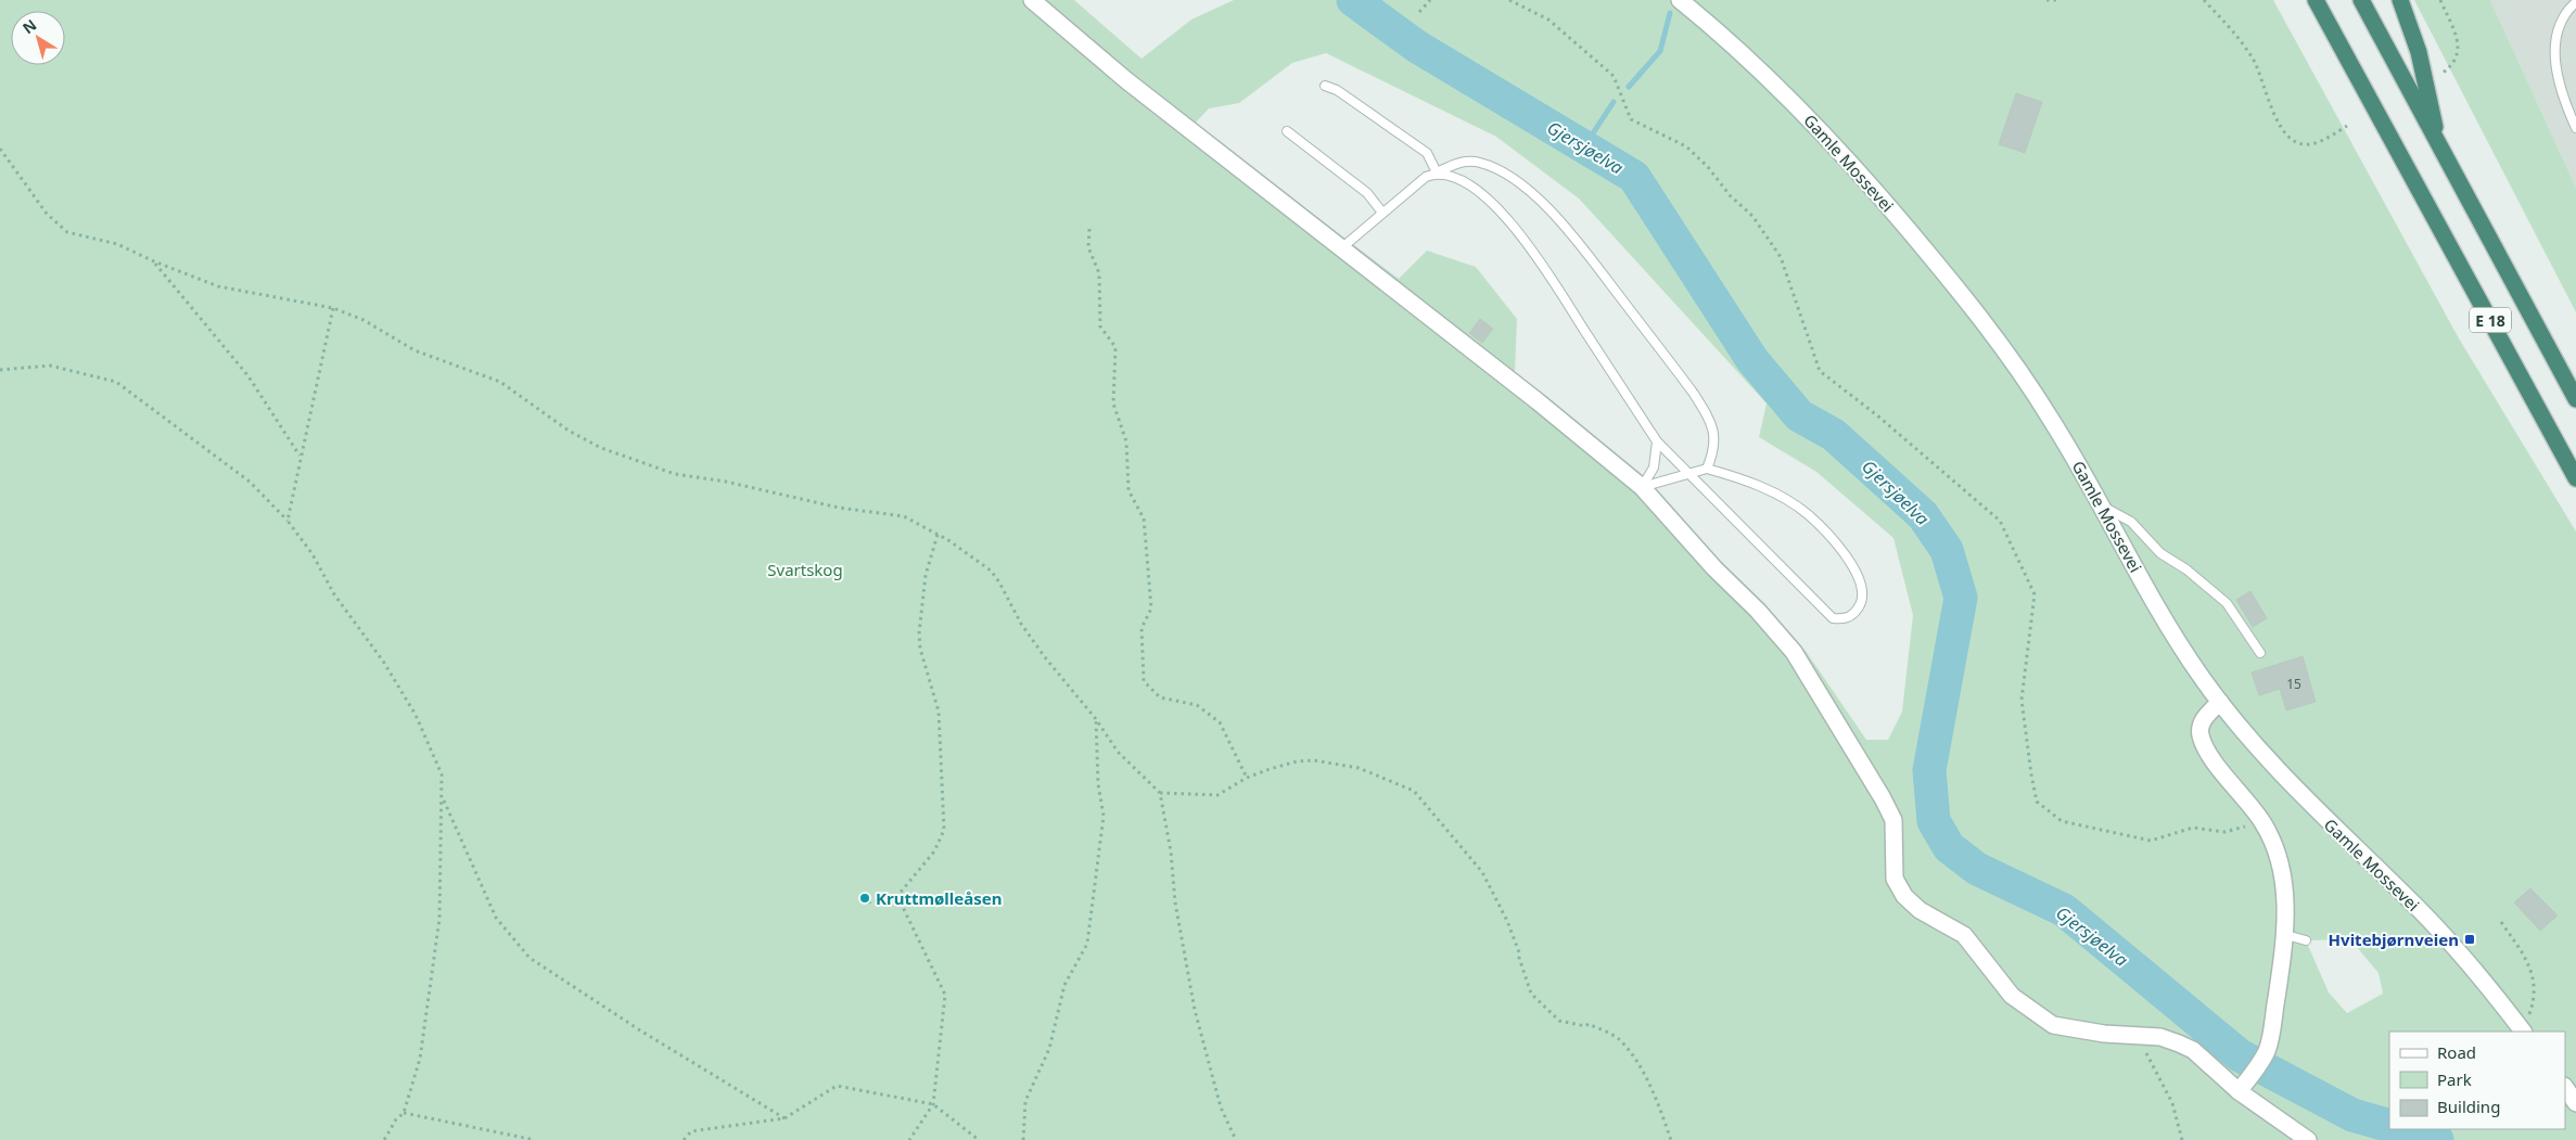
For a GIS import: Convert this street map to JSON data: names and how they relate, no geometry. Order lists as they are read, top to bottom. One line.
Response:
{"streets":{"highway":["E 18"],"street":["Gamle Mossevei"]},"water":["Gjersjøelva"],"parks":["Svartskog"],"places":{"other":["Kruttmølleåsen"],"transit":["Hvitebjørnveien"]},"house_numbers":["15"],"legend":["Road","Park","Building"],"north":"top left"}
